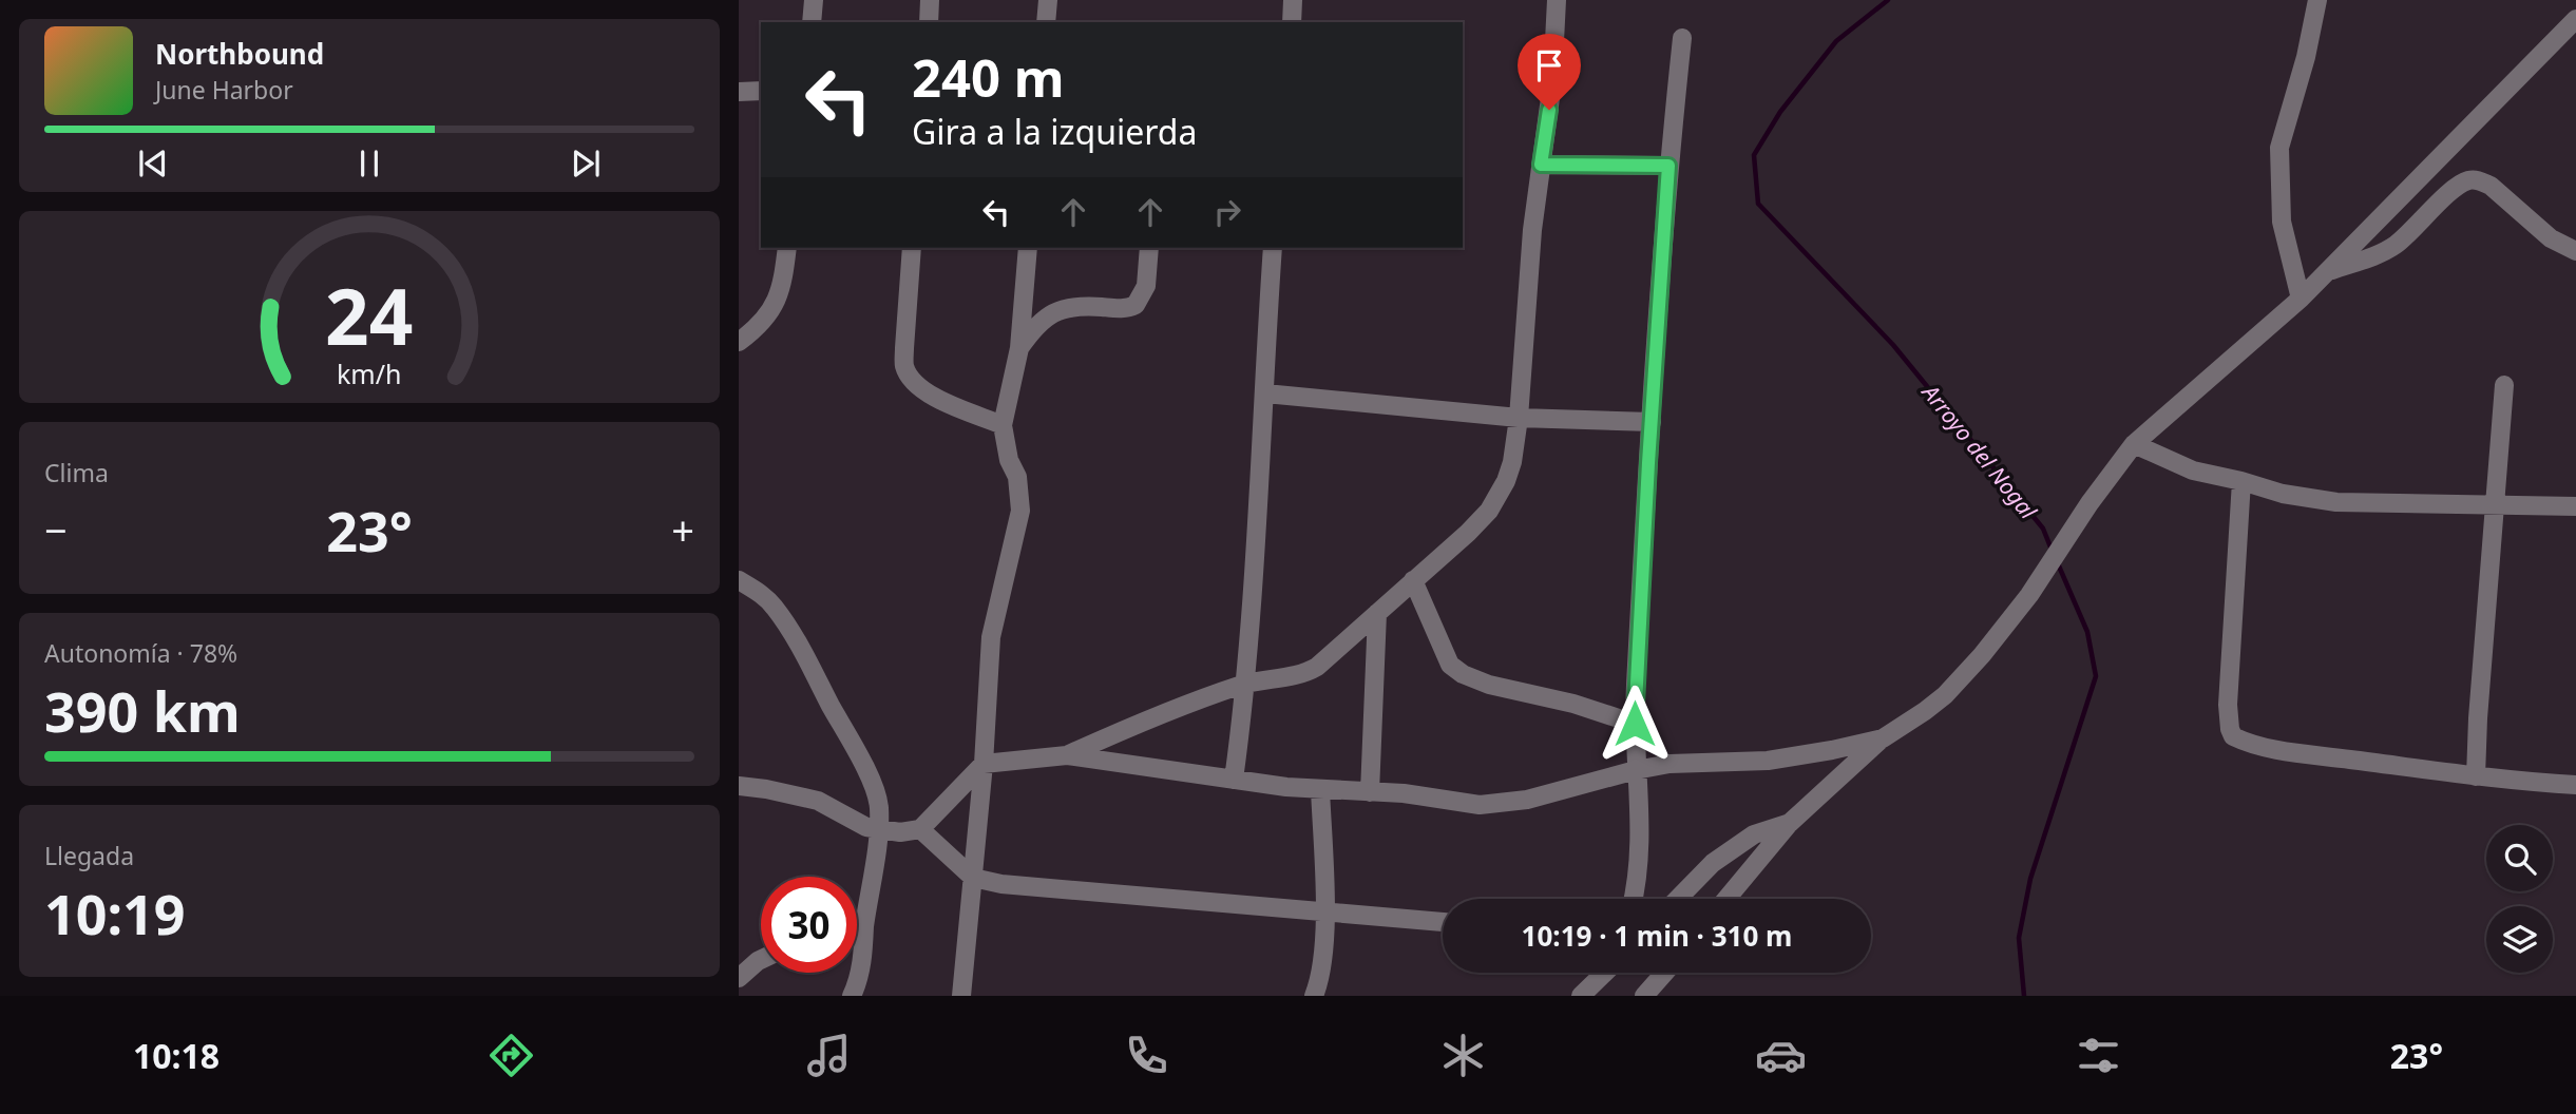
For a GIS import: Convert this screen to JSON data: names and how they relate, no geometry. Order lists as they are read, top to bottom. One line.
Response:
{"water":["Arroyo del Nogal"],"page":{"turn":["240 m","Gira a la izquierda"],"song":["Northbound","June Harbor"],"tile":["Clima",["Autonomía · 78%","390 km"],["Llegada","10:19"]],"heat":["−","23°","+"],"limit":"30","trip":"10:19 · 1 min · 310 m","tabs":["10:18","23°"],"gauge":["24","km/h"]}}
